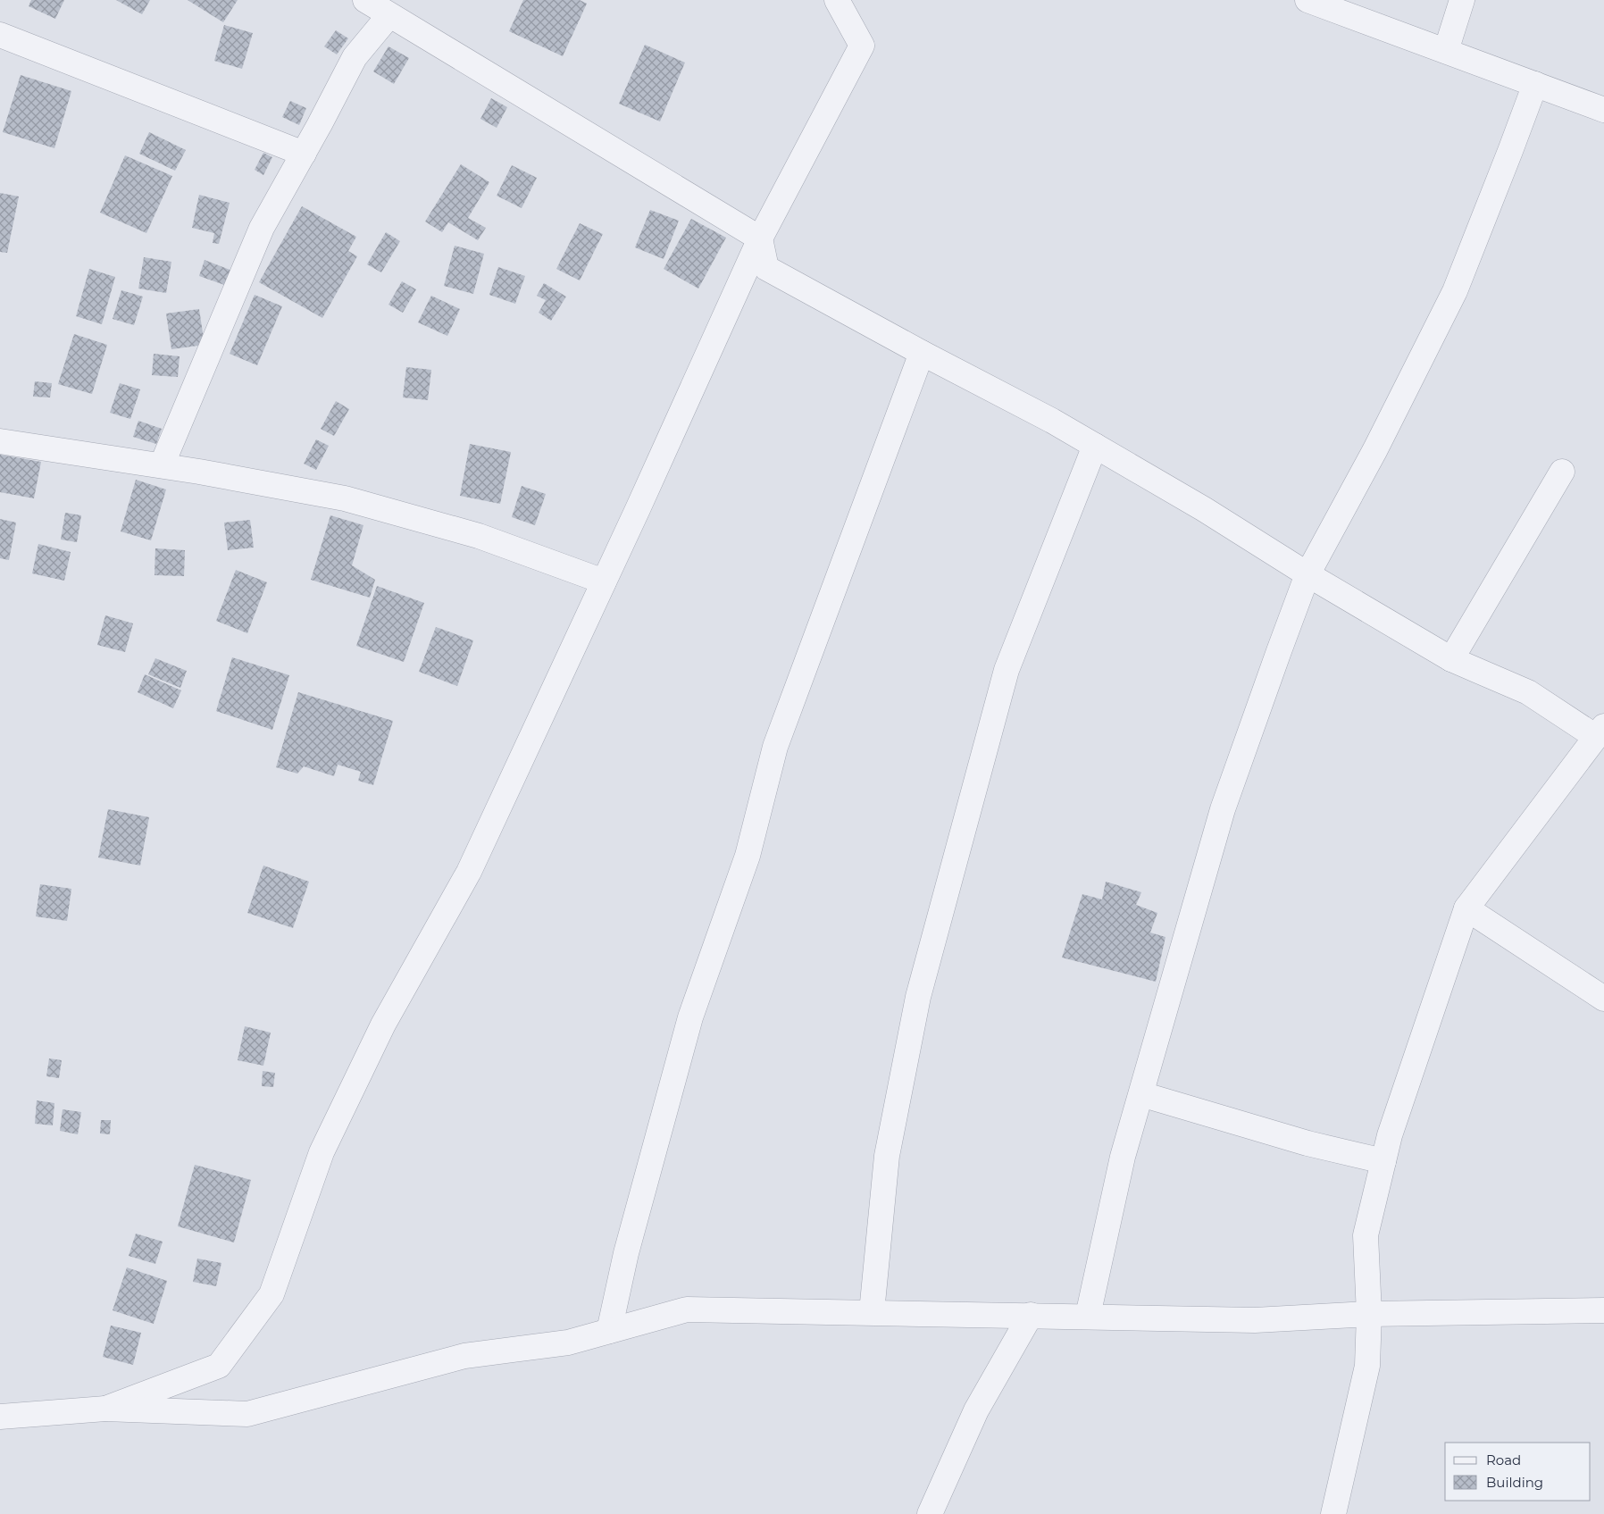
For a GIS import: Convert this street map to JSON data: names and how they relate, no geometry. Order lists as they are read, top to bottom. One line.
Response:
{"legend":["Road","Building"]}
